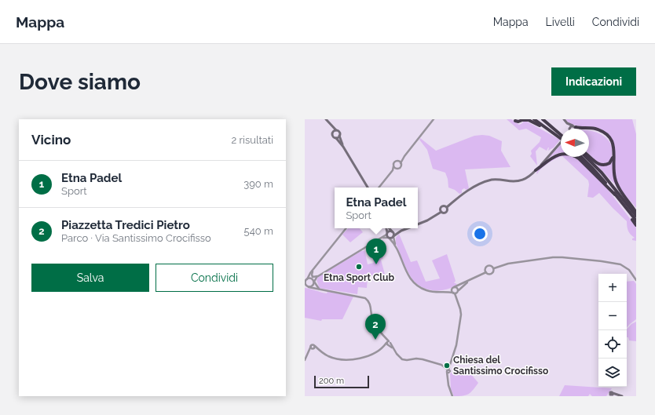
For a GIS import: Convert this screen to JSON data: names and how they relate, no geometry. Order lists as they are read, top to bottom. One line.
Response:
{"places":["Etna Sport Club","Chiesa del Santissimo Crocifisso"],"scale_bar":"200 m","north":"left","page":{"header":"Mappa","nav":["Mappa","Livelli","Condividi"],"buttons":["Indicazioni",["Salva","Condividi"]],"title":"Dove siamo","heading":["Vicino","2 risultati"],"list":[{"mark":"1","name":"Etna Padel","note":"Sport","value":"390 m"},{"mark":"2","name":"Piazzetta Tredici Pietro","note":"Parco · Via Santissimo Crocifisso","value":"540 m"}],"popup":["Etna Padel","Sport"],"pins":["1","2"],"map_buttons":["+","−"],"scale":"200 m"}}
